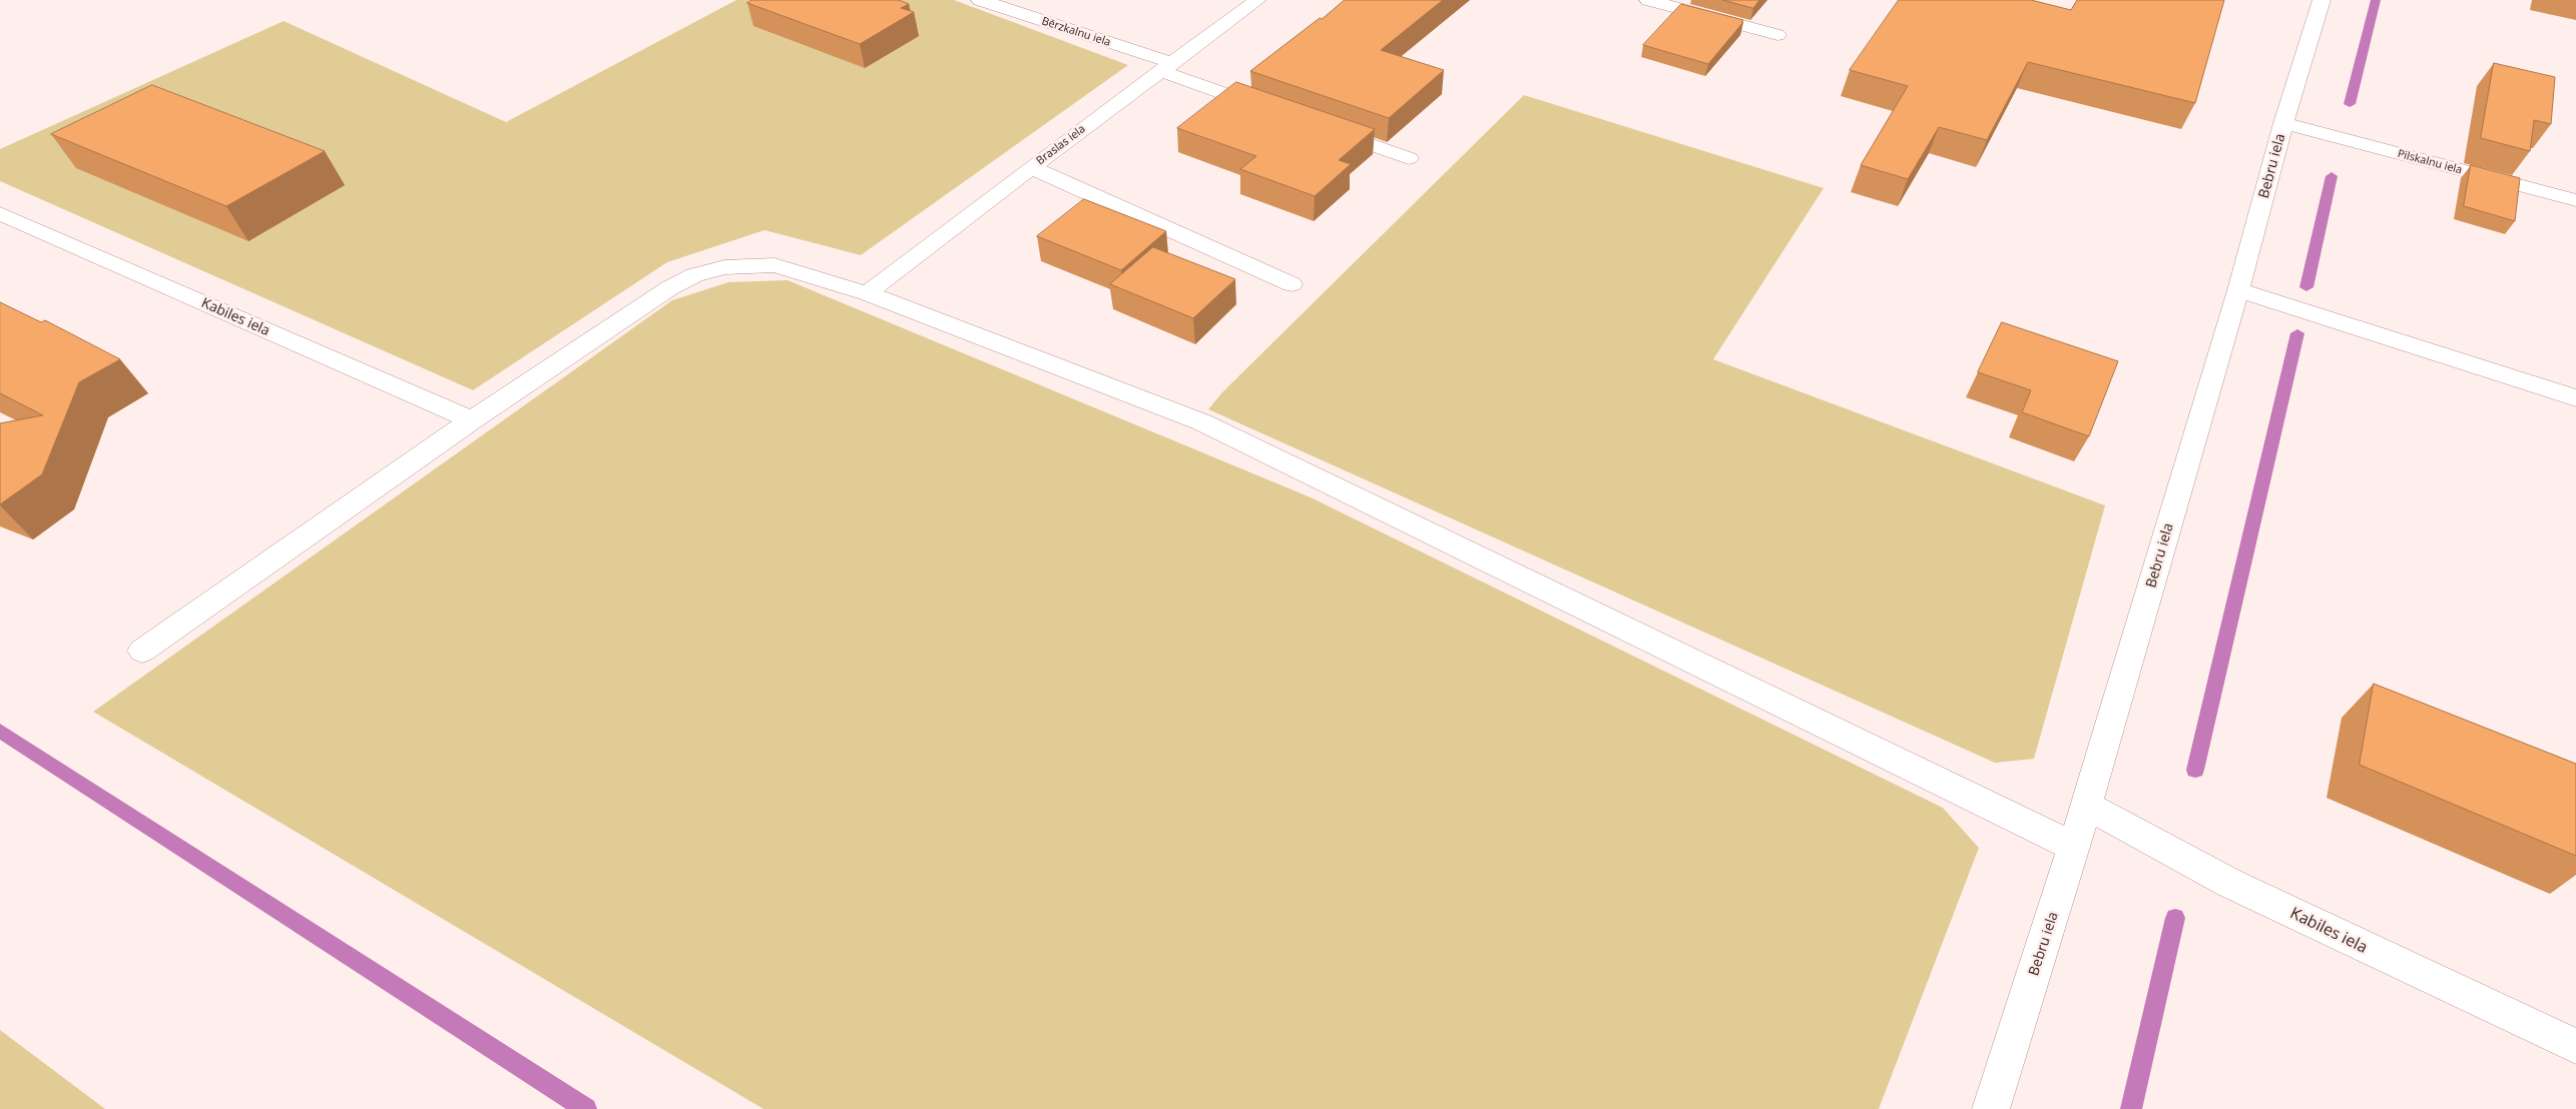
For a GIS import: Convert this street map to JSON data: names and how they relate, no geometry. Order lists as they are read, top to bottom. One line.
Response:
{"streets":{"street":["Bērzkalnu iela","Braslas iela","Pilskalnu iela","Bebru iela","Kabiles iela"]},"crossings":[["Bērzkalnu iela","Braslas iela"],["Pilskalnu iela","Bebru iela"],["Bebru iela","Kabiles iela"]]}
